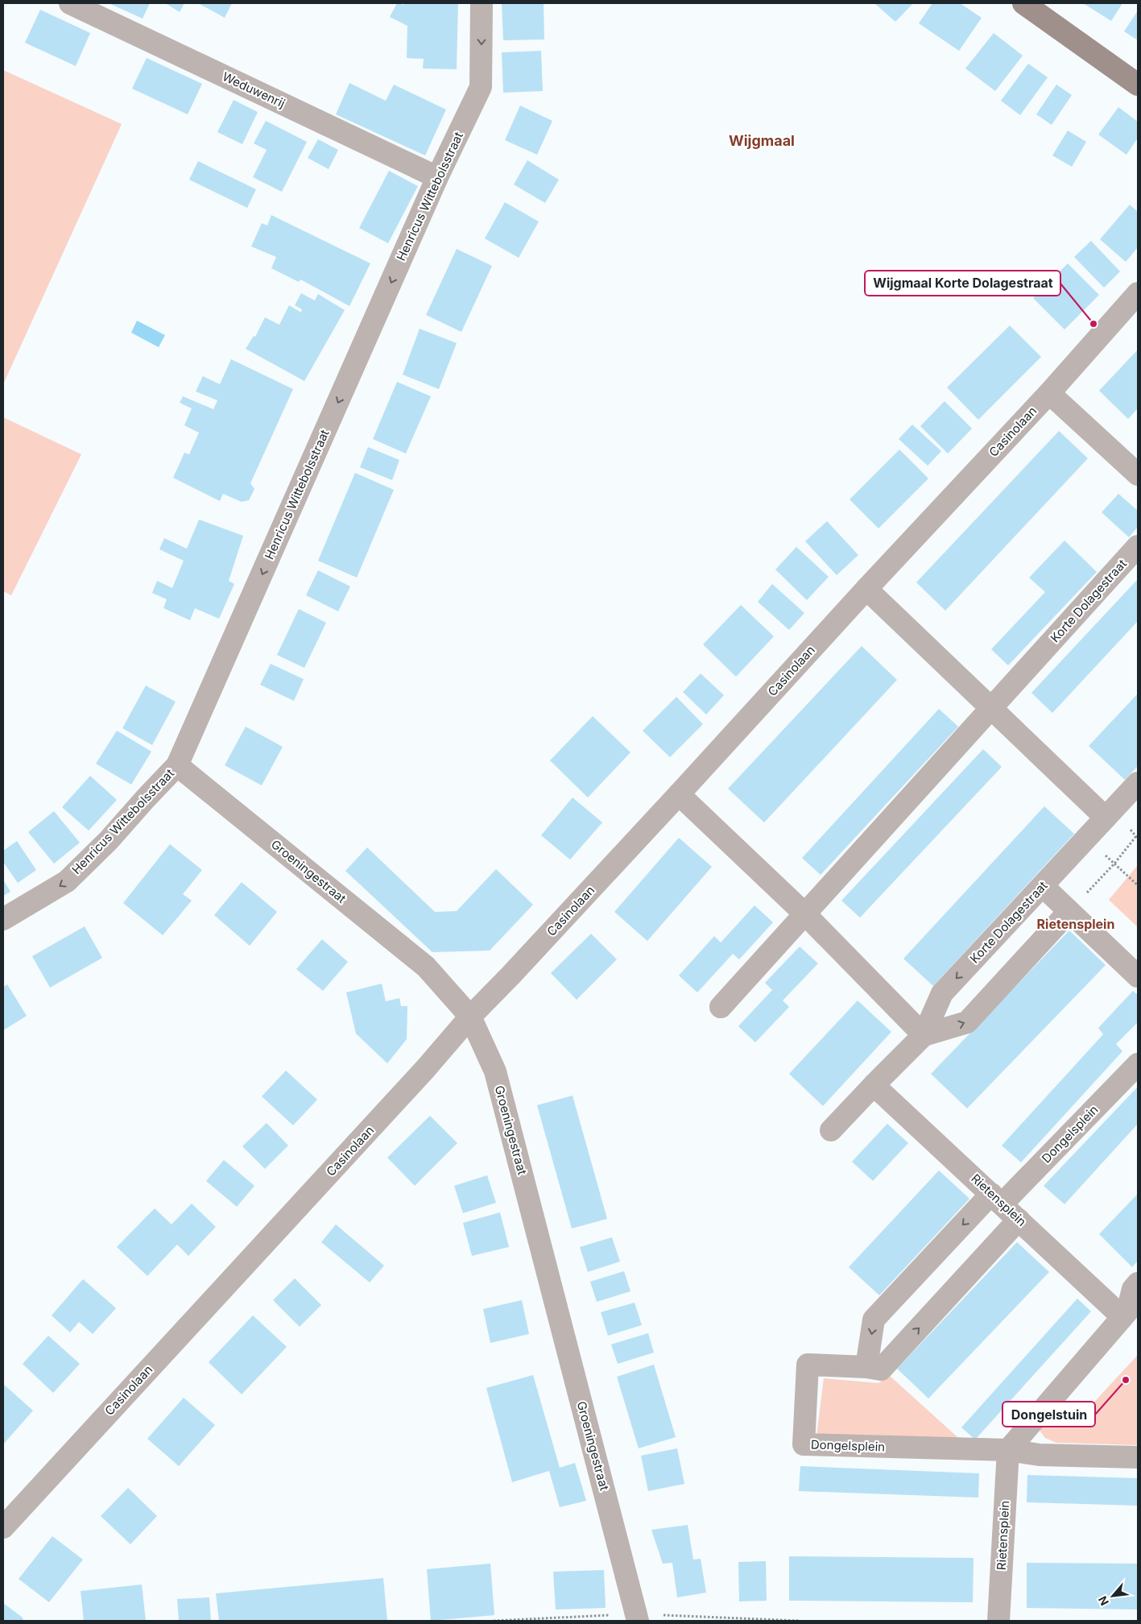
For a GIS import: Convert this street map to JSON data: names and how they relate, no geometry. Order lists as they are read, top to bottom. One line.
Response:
{"streets":{"street":["Weduwenrij","Henricus Wittebolsstraat","Casinolaan","Korte Dolagestraat","Groeningestraat","Dongelsplein","Rietensplein"]},"crossings":[["Weduwenrij","Henricus Wittebolsstraat"],["Henricus Wittebolsstraat","Groeningestraat"],["Casinolaan","Groeningestraat"],["Korte Dolagestraat","Rietensplein"],["Dongelsplein","Rietensplein"]],"one_way":["Henricus Wittebolsstraat"],"districts":["Wijgmaal","Rietensplein"],"places":["Wijgmaal Korte Dolagestraat","Dongelstuin"],"north":"bottom left"}
